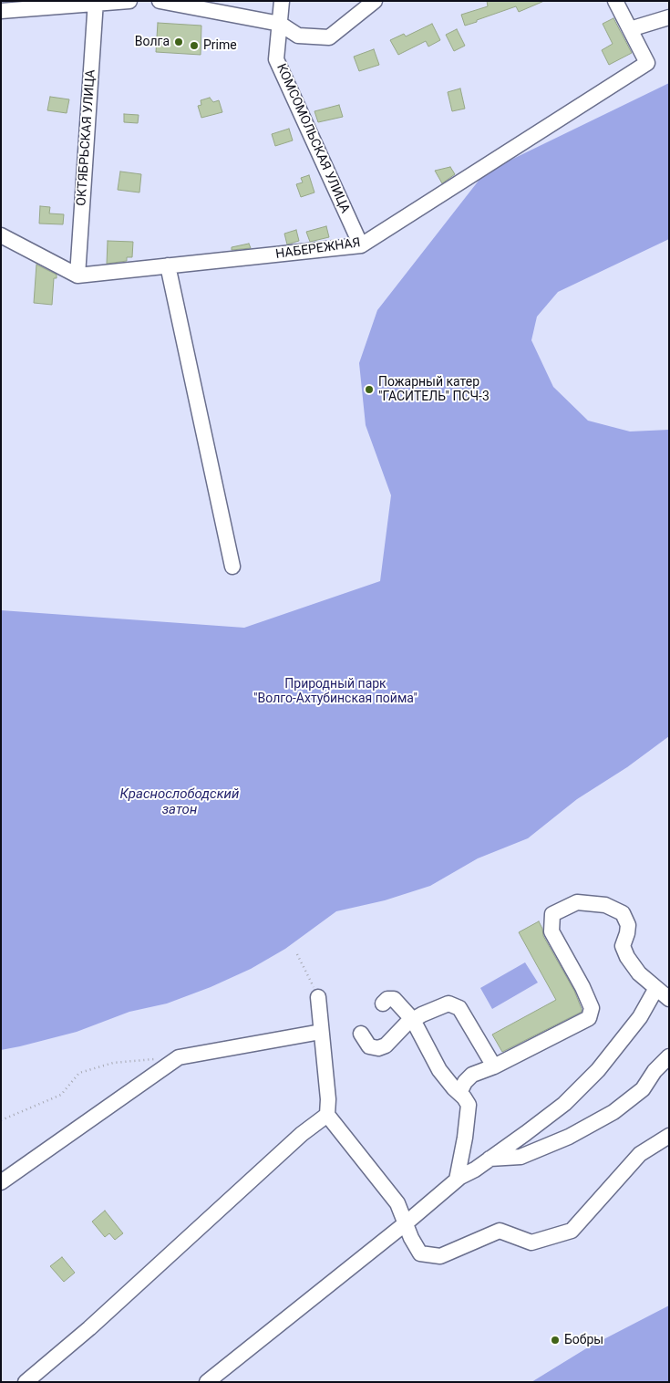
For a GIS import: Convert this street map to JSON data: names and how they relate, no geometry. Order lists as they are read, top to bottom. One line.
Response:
{"streets":{"street":["ОКТЯБРЬСКАЯ УЛИЦА","КОМСОМОЛЬСКАЯ УЛИЦА","НАБЕРЕЖНАЯ"]},"crossings":[["ОКТЯБРЬСКАЯ УЛИЦА","НАБЕРЕЖНАЯ"],["КОМСОМОЛЬСКАЯ УЛИЦА","НАБЕРЕЖНАЯ"]],"water":["Краснослободский затон"],"parks":["Природный парк \"Волго-Ахтубинская пойма\""],"places":["Волга","Prime","Пожарный катер \"ГАСИТЕЛЬ\" ПСЧ-3","Бобры"]}
